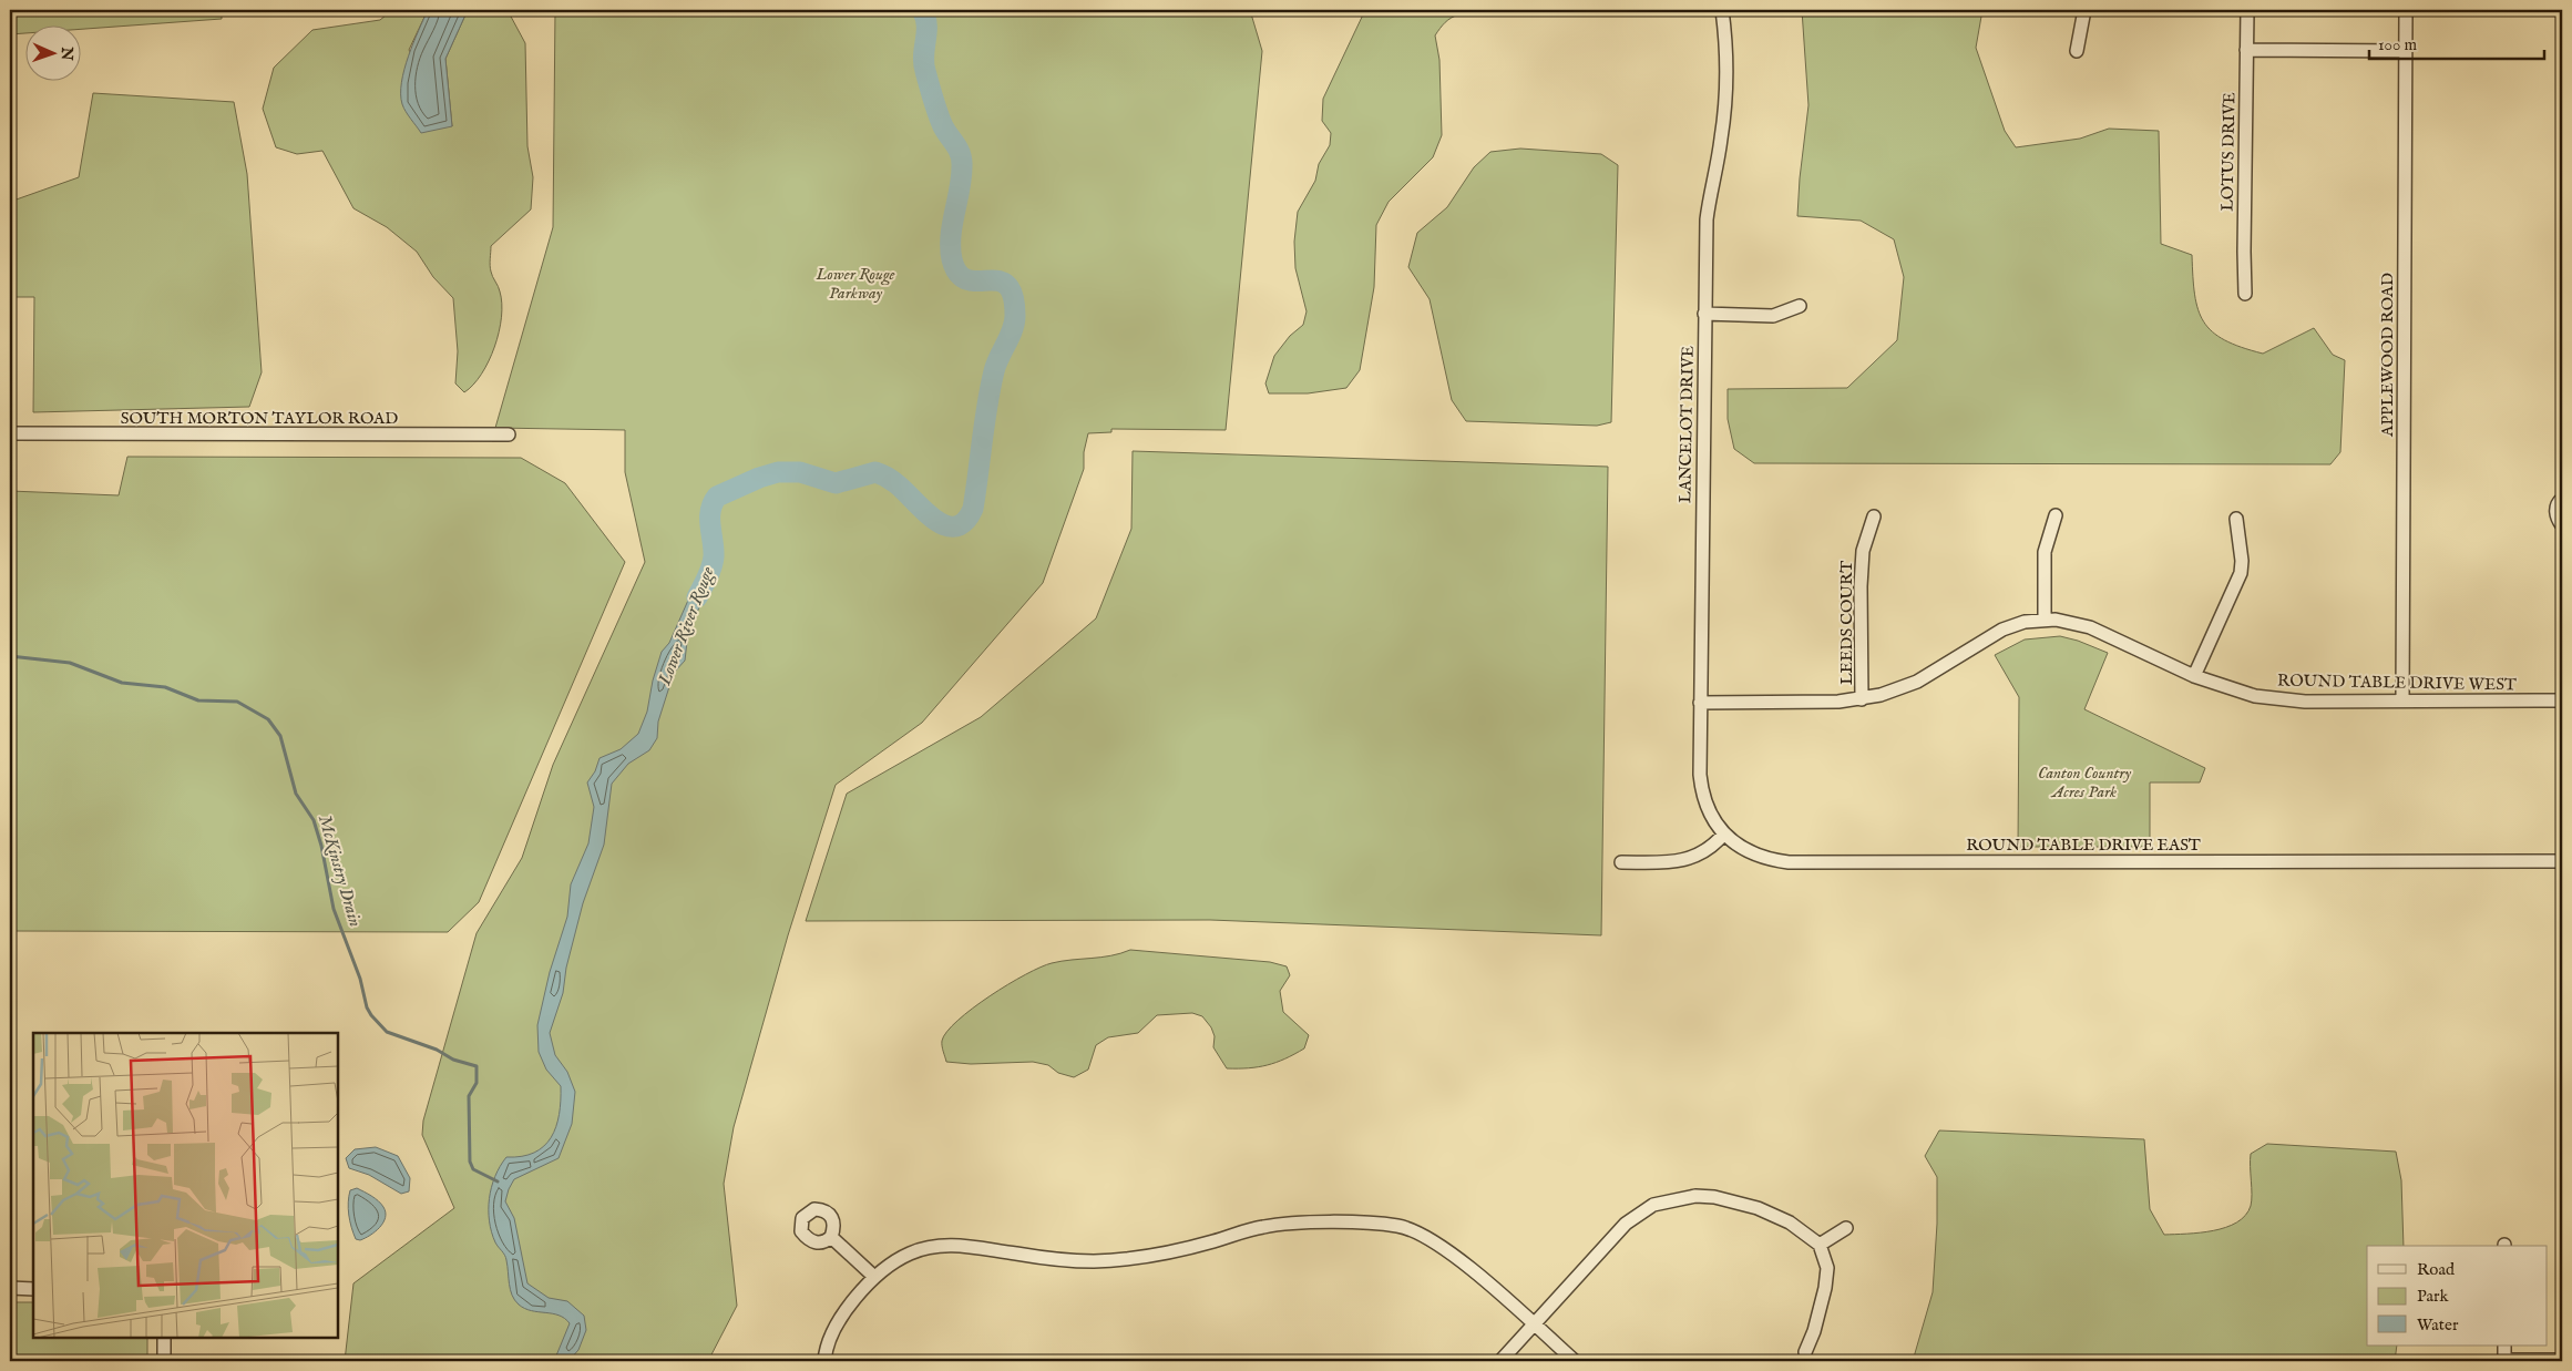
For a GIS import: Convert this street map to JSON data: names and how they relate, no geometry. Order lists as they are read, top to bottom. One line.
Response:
{"streets":{"street":["LOTUS DRIVE","APPLEWOOD ROAD","SOUTH MORTON TAYLOR ROAD","LANCELOT DRIVE","LEEDS COURT","ROUND TABLE DRIVE WEST","ROUND TABLE DRIVE EAST"]},"crossings":[["APPLEWOOD ROAD","ROUND TABLE DRIVE WEST"],["LANCELOT DRIVE","ROUND TABLE DRIVE WEST"],["LANCELOT DRIVE","ROUND TABLE DRIVE EAST"],["LEEDS COURT","ROUND TABLE DRIVE WEST"]],"water":["Lower River Rouge","McKinstry Drain"],"parks":["Lower Rouge Parkway","Canton Country Acres Park"],"legend":["Road","Park","Water"],"scale_bar":"100 m","north":"right"}
